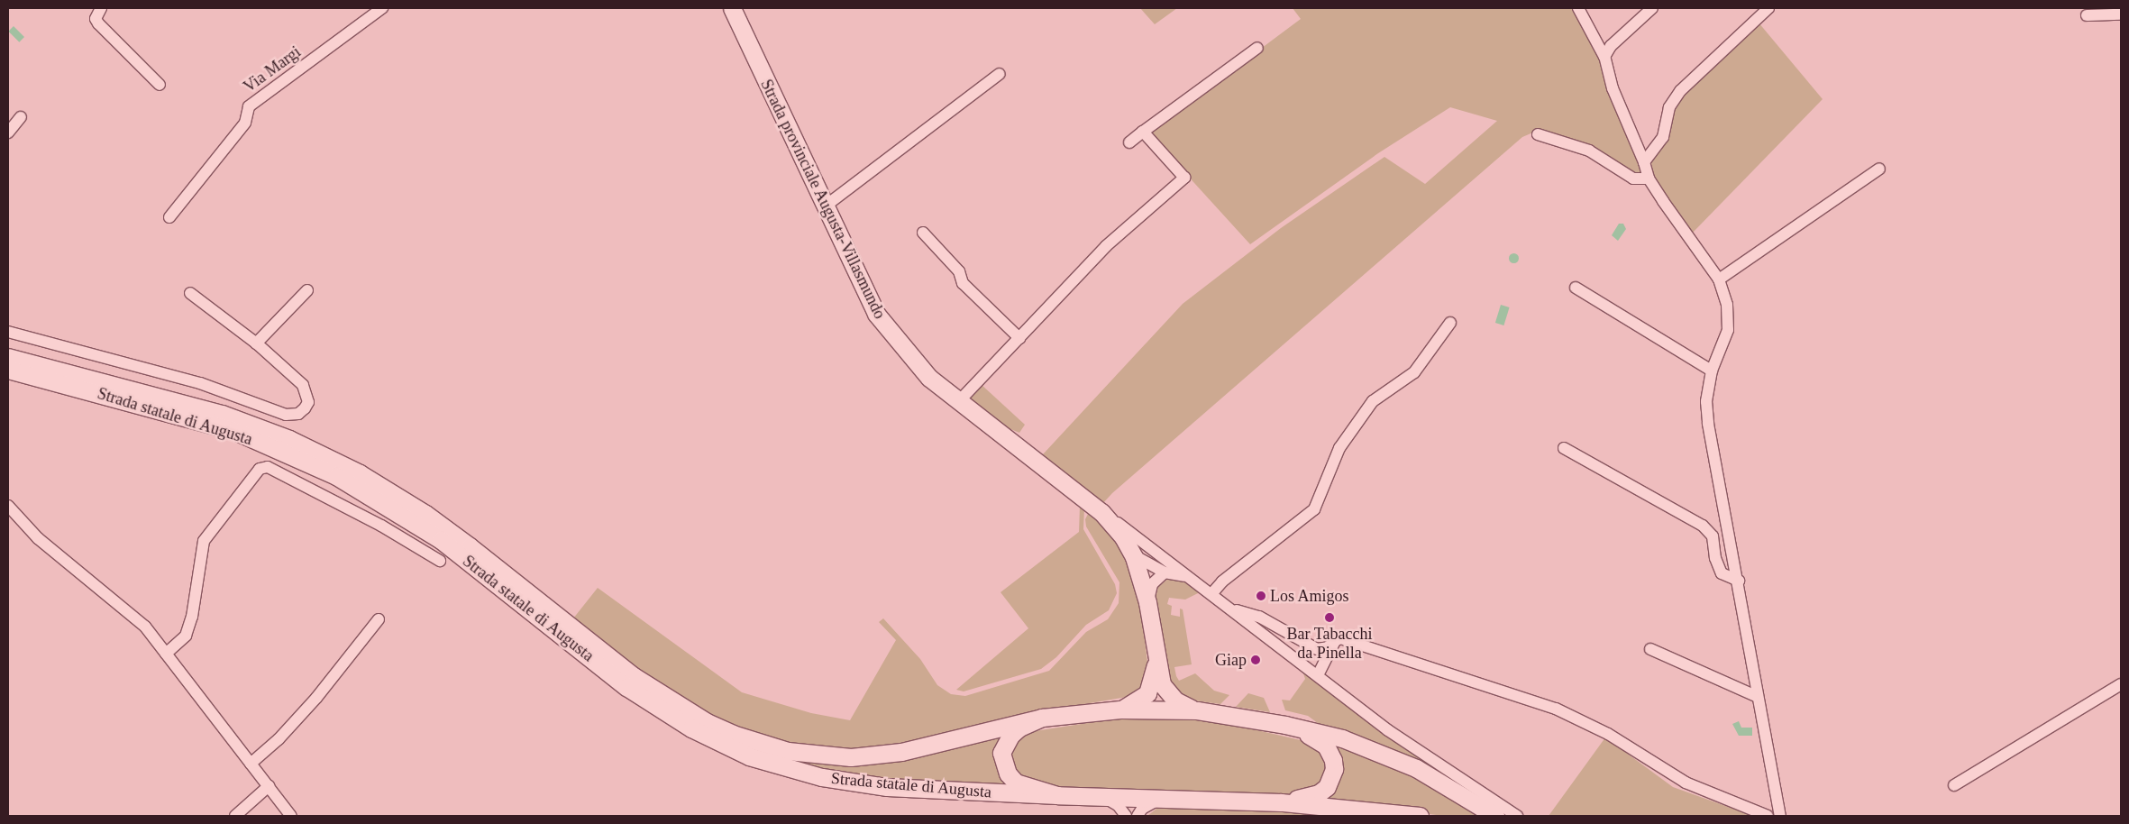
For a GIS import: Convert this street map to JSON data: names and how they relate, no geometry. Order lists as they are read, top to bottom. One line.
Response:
{"streets":{"main road":["Strada provinciale Augusta-Villasmundo","Strada statale di Augusta"],"street":["Via Margi"]},"places":["Los Amigos","Bar Tabacchi da Pinella","Giap"]}
